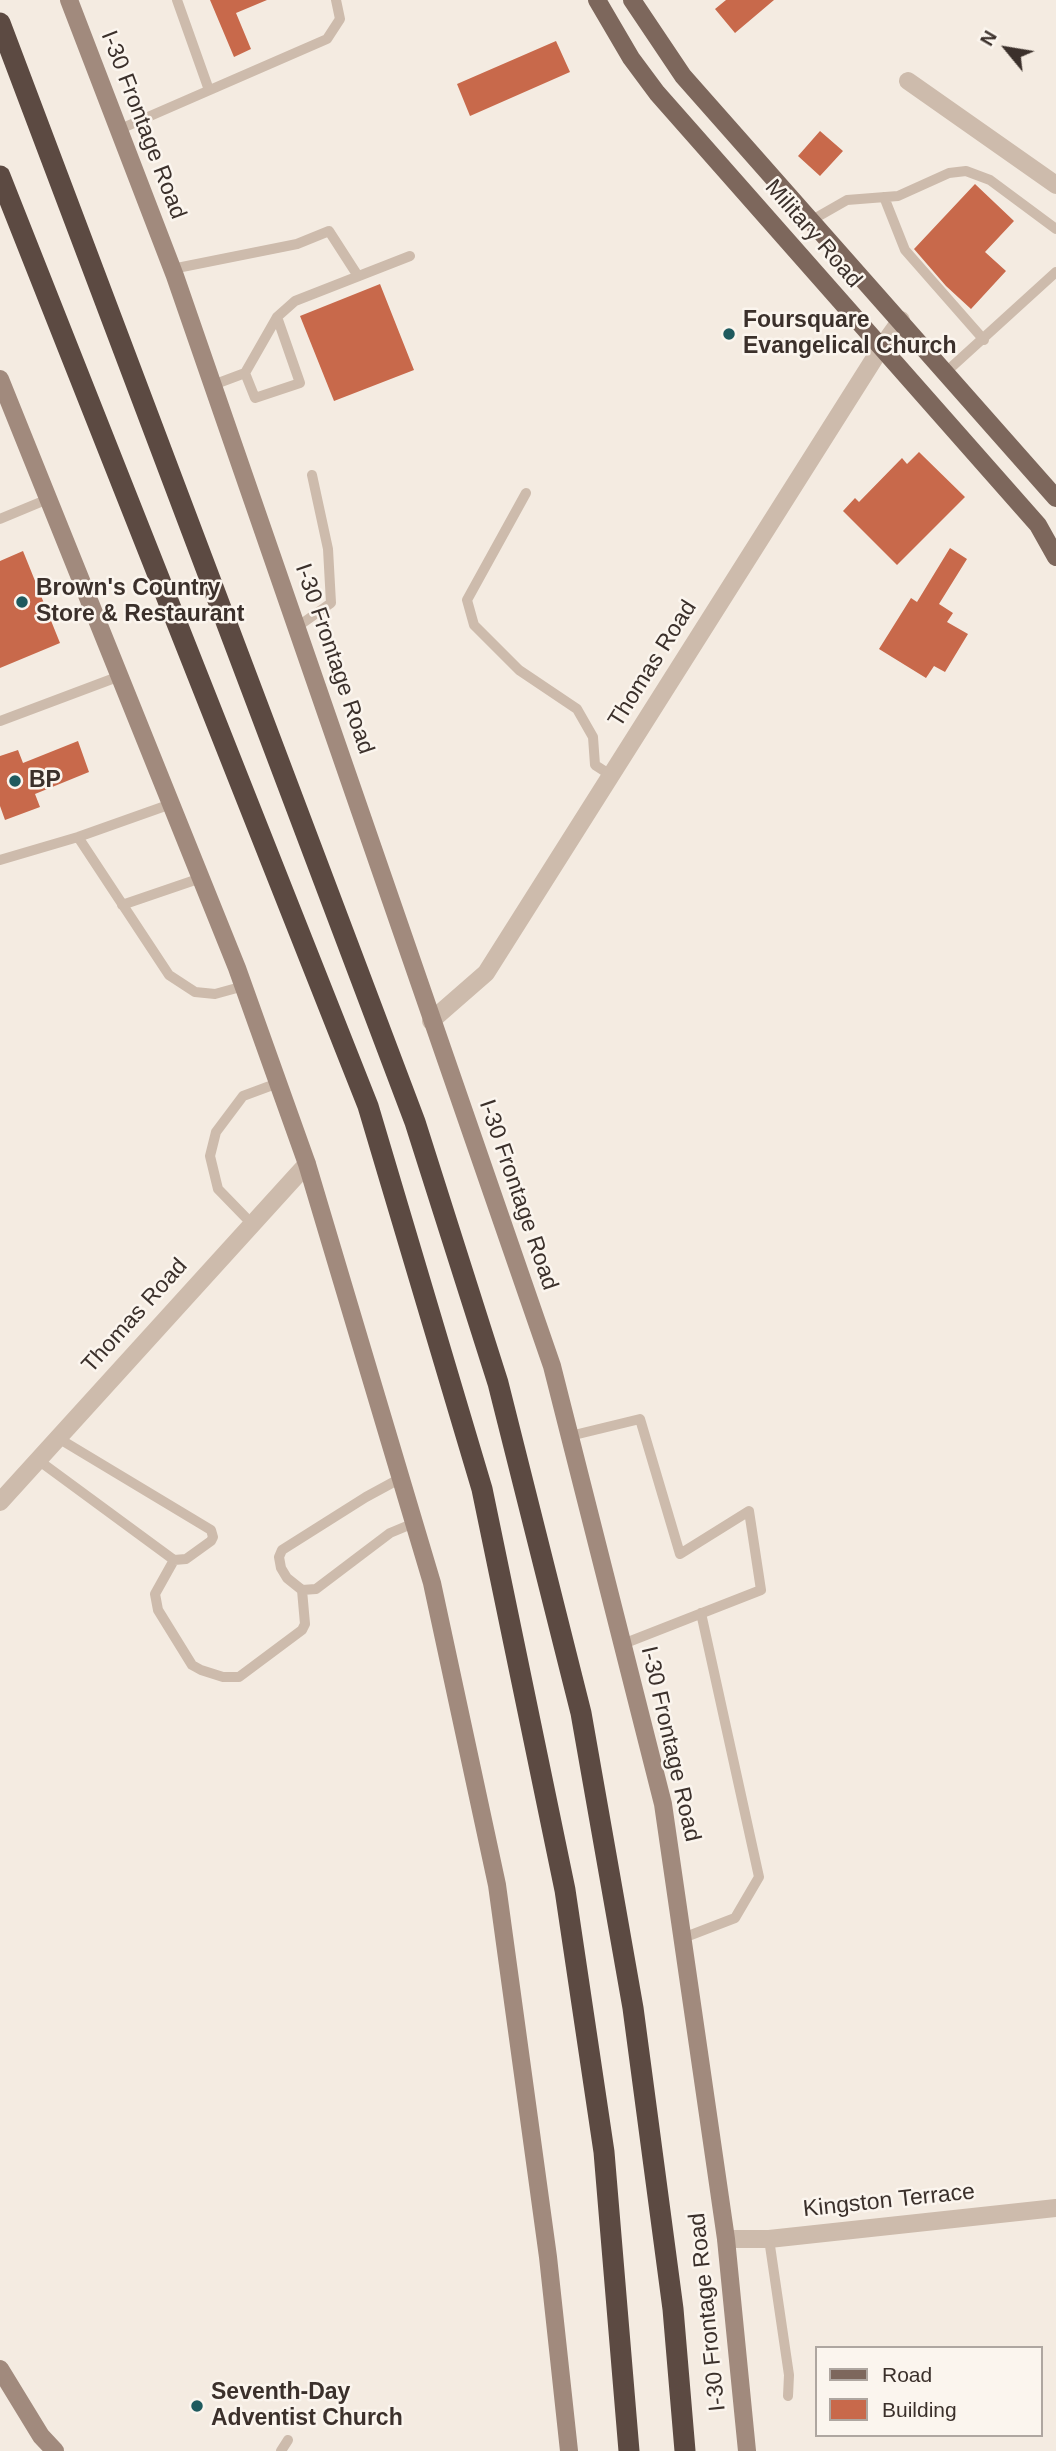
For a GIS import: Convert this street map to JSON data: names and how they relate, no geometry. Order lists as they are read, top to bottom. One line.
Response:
{"streets":{"main road":["I-30 Frontage Road","Military Road"],"street":["Thomas Road","Kingston Terrace"]},"crossings":[["I-30 Frontage Road","Thomas Road"],["I-30 Frontage Road","Kingston Terrace"],["Military Road","Thomas Road"]],"places":["Foursquare Evangelical Church","Brown's Country Store & Restaurant","BP","Seventh-Day Adventist Church"],"legend":["Road","Building"],"north":"top left"}
